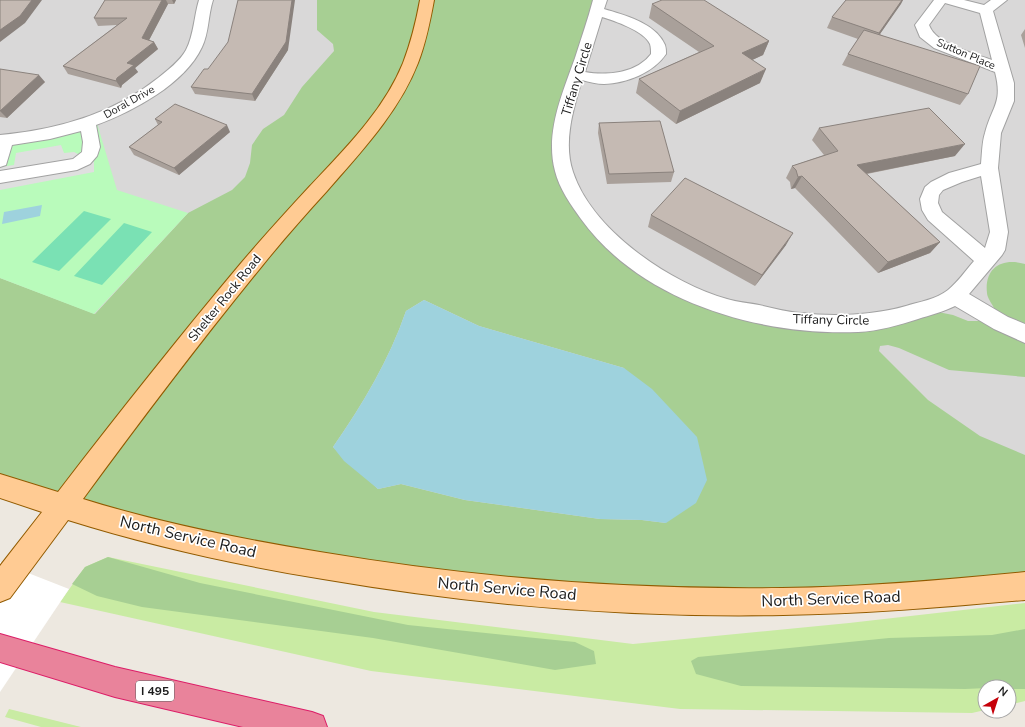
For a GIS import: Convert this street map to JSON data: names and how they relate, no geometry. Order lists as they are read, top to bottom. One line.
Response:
{"streets":{"highway":["I 495"],"main road":["Shelter Rock Road","North Service Road"],"street":["Sutton Place","Tiffany Circle","Doral Drive"]},"crossings":[["Sutton Place","Tiffany Circle"],["Shelter Rock Road","North Service Road"]],"north":"top right"}
